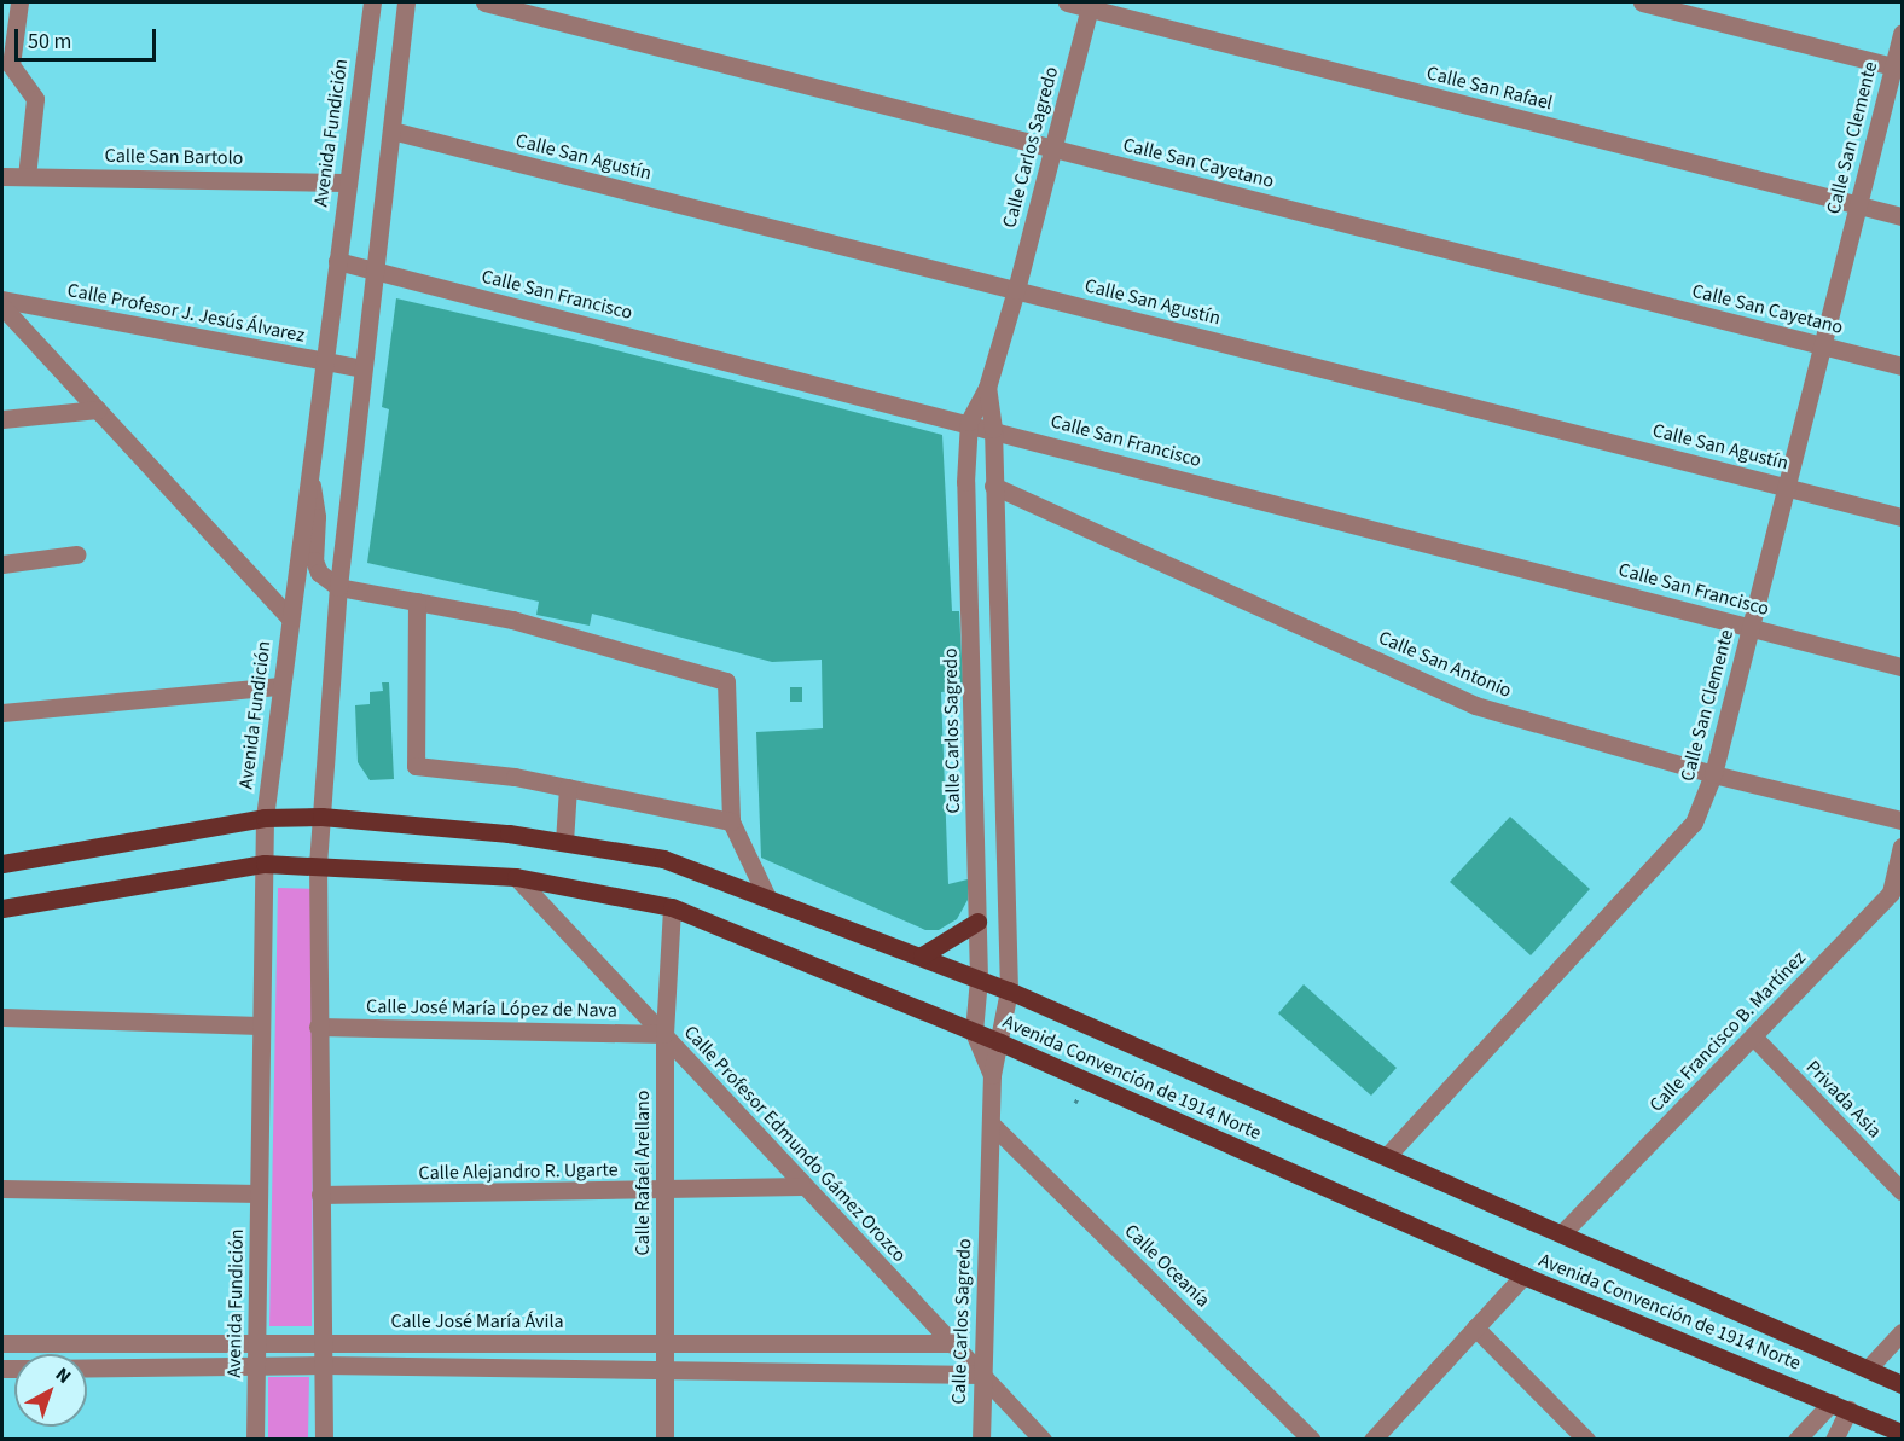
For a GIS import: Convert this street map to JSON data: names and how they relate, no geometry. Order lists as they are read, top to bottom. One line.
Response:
{"streets":{"main road":["Avenida Convención de 1914 Norte"],"street":["Calle San Rafael","Avenida Fundición","Calle San Clemente","Calle Carlos Sagredo","Calle San Bartolo","Calle San Agustín","Calle San Cayetano","Calle San Francisco","Calle Profesor J. Jesús Álvarez","Calle San Antonio","Calle José María López de Nava","Calle Francisco B. Martínez","Privada Asia","Calle Profesor Edmundo Gámez Orozco","Calle Alejandro R. Ugarte","Calle Rafaél Arellano","Calle Oceanía","Calle José María Ávila"]},"crossings":[["Calle San Rafael","Calle San Clemente"],["Calle San Rafael","Calle Carlos Sagredo"],["Avenida Fundición","Calle San Bartolo"],["Avenida Fundición","Calle San Francisco"],["Avenida Fundición","Calle Profesor J. Jesús Álvarez"],["Avenida Fundición","Avenida Convención de 1914 Norte"],["Avenida Fundición","Calle José María Ávila"],["Calle San Clemente","Calle San Agustín"],["Calle San Clemente","Calle San Cayetano"],["Calle San Clemente","Calle San Francisco"],["Calle San Clemente","Calle San Antonio"],["Calle San Clemente","Avenida Convención de 1914 Norte"],["Calle Carlos Sagredo","Calle San Agustín"],["Calle Carlos Sagredo","Calle San Cayetano"],["Calle Carlos Sagredo","Calle San Francisco"],["Calle Carlos Sagredo","Calle San Antonio"],["Calle Carlos Sagredo","Avenida Convención de 1914 Norte"],["Calle Carlos Sagredo","Calle Profesor Edmundo Gámez Orozco"],["Calle Carlos Sagredo","Calle Oceanía"],["Calle José María López de Nava","Calle Profesor Edmundo Gámez Orozco"],["Calle José María López de Nava","Calle Rafaél Arellano"],["Calle Francisco B. Martínez","Avenida Convención de 1914 Norte"],["Calle Francisco B. Martínez","Privada Asia"],["Avenida Convención de 1914 Norte","Calle Profesor Edmundo Gámez Orozco"],["Avenida Convención de 1914 Norte","Calle Rafaél Arellano"],["Calle Profesor Edmundo Gámez Orozco","Calle Alejandro R. Ugarte"],["Calle Profesor Edmundo Gámez Orozco","Calle Rafaél Arellano"],["Calle Profesor Edmundo Gámez Orozco","Calle José María Ávila"],["Calle Alejandro R. Ugarte","Calle Rafaél Arellano"],["Calle Rafaél Arellano","Calle José María Ávila"]],"scale_bar":"50 m","north":"top right"}
